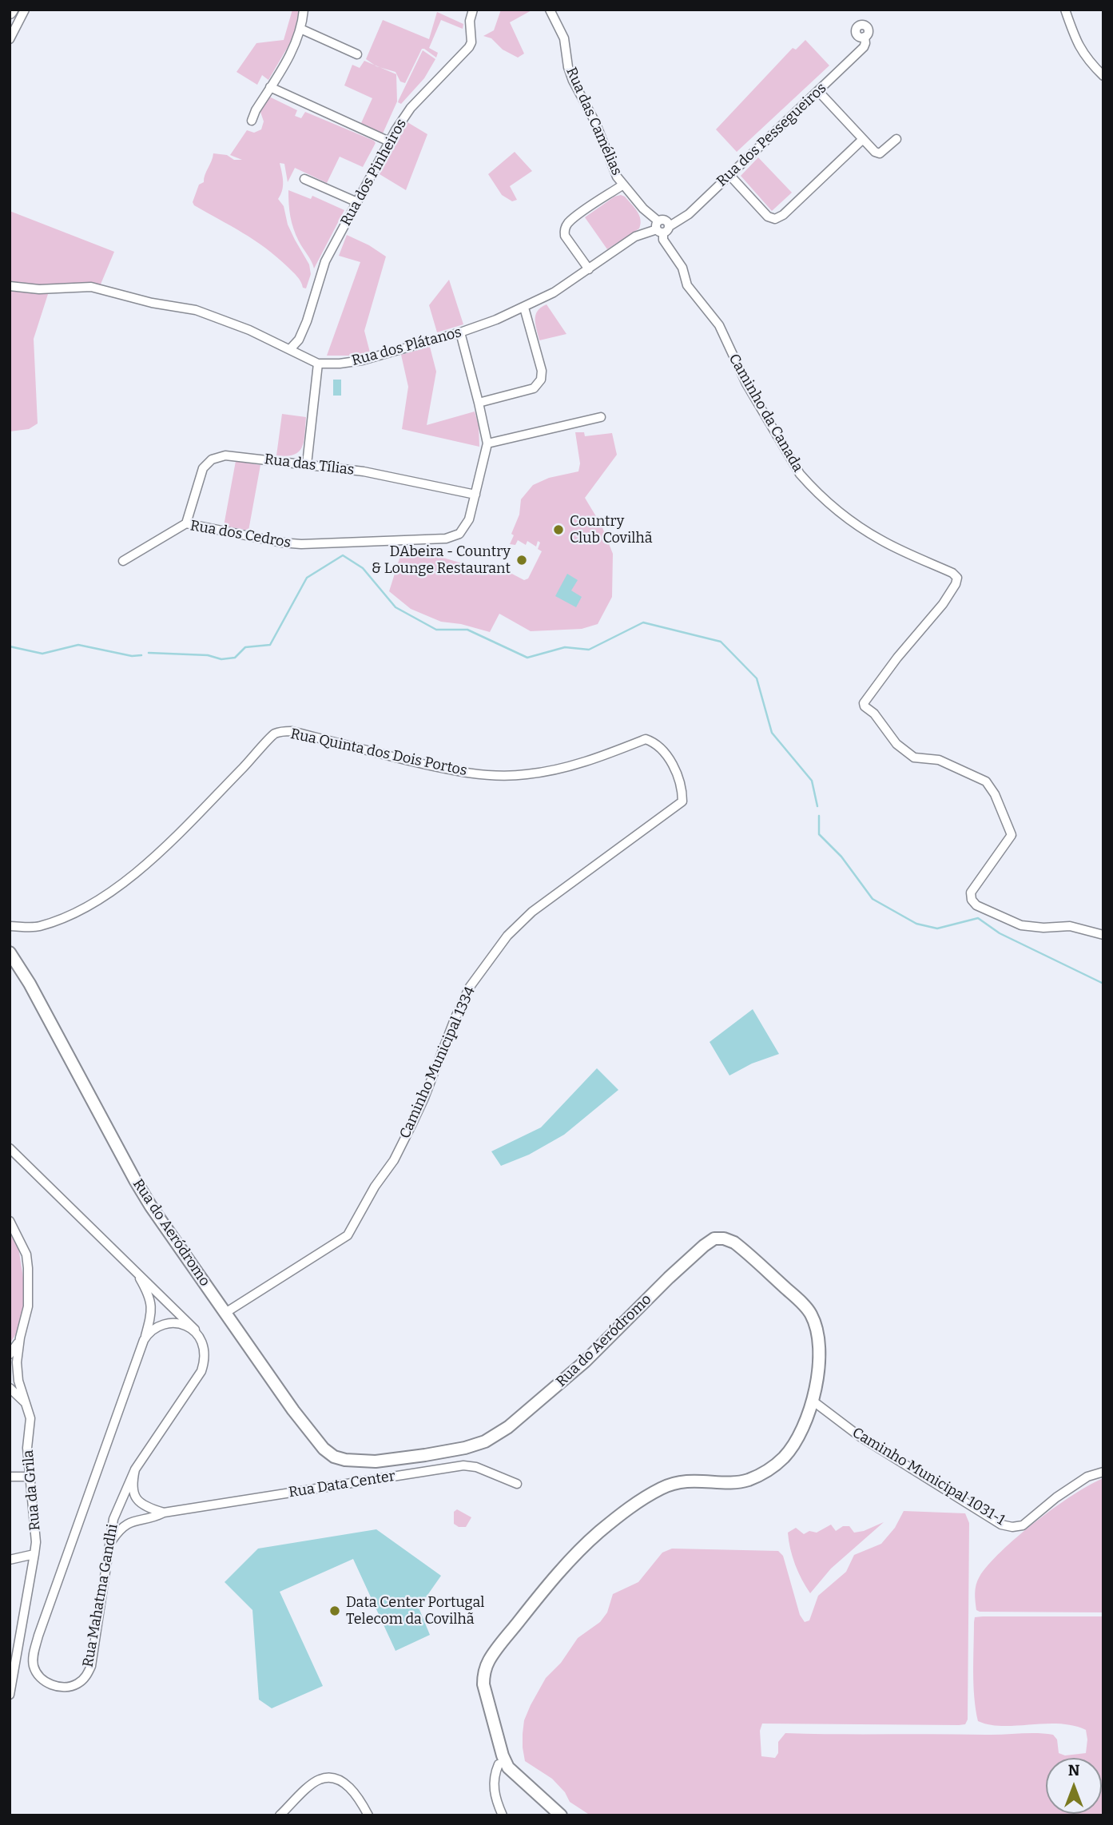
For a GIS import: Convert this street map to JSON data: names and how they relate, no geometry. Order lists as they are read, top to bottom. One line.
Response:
{"streets":{"main road":["Rua do Aeródromo"],"street":["Rua das Camélias","Rua dos Pessegueiros","Rua dos Pinheiros","Rua dos Plátanos","Caminho da Canada","Rua das Tílias","Rua dos Cedros","Rua Quinta dos Dois Portos","Caminho Municipal 1334","Caminho Municipal 1031-1","Rua Data Center","Rua da Grila","Rua Mahatma Gandhi"]},"crossings":[["Rua das Camélias","Rua dos Pessegueiros"],["Rua das Camélias","Rua dos Plátanos"],["Rua das Camélias","Caminho da Canada"],["Rua dos Pessegueiros","Rua dos Plátanos"],["Rua dos Pessegueiros","Caminho da Canada"],["Rua dos Pinheiros","Rua dos Plátanos"],["Rua dos Plátanos","Caminho da Canada"],["Rua dos Plátanos","Rua dos Cedros"],["Rua das Tílias","Rua dos Cedros"],["Rua Quinta dos Dois Portos","Caminho Municipal 1334"],["Caminho Municipal 1334","Rua do Aeródromo"],["Rua do Aeródromo","Caminho Municipal 1031-1"],["Rua Data Center","Rua Mahatma Gandhi"]],"places":["Country Club Covilhã","DAbeira - Country & Lounge Restaurant","Data Center Portugal Telecom da Covilhã"],"north":"top"}
